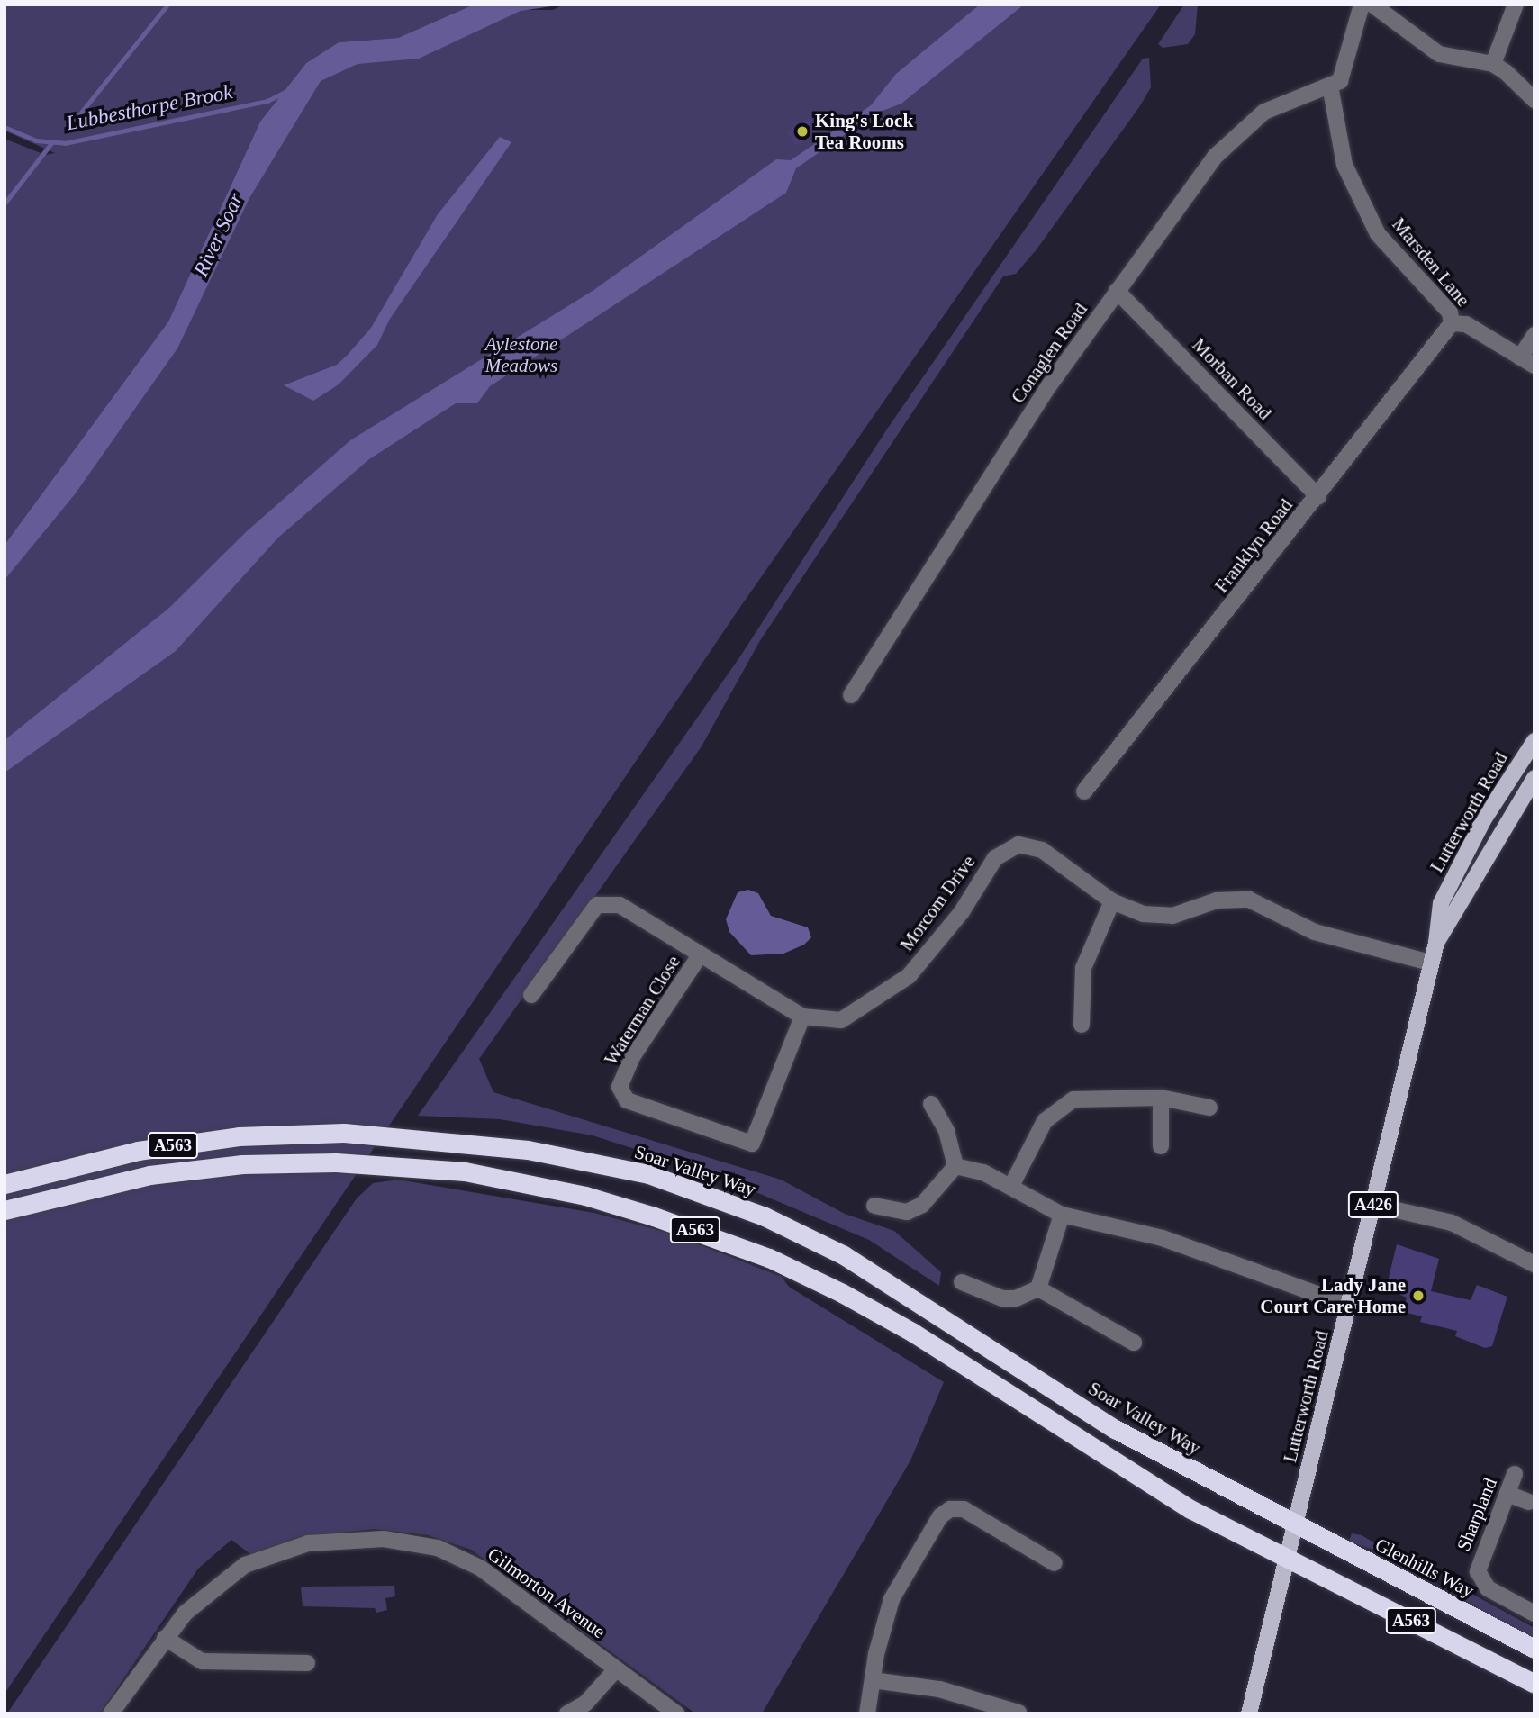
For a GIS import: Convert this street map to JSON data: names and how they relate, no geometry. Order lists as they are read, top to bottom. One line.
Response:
{"streets":{"highway":["A563","Soar Valley Way","Glenhills Way"],"main road":["Lutterworth Road","A426"],"street":["Marsden Lane","Conaglen Road","Morban Road","Franklyn Road","Morcom Drive","Waterman Close","Sharpland","Gilmorton Avenue"]},"crossings":[["Marsden Lane","Conaglen Road"],["Marsden Lane","Franklyn Road"],["Conaglen Road","Morban Road"],["Morban Road","Franklyn Road"],["Lutterworth Road","Morcom Drive"],["Lutterworth Road","A563"],["Lutterworth Road","Soar Valley Way"],["Lutterworth Road","Glenhills Way"],["Morcom Drive","Waterman Close"],["Soar Valley Way","Glenhills Way"]],"water":["Lubbesthorpe Brook","River Soar"],"parks":["Aylestone Meadows"],"places":["King's Lock Tea Rooms","Lady Jane Court Care Home"]}
